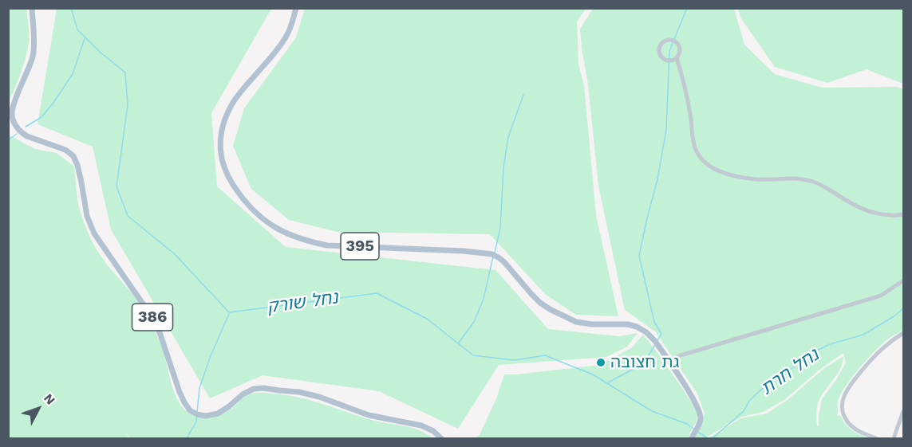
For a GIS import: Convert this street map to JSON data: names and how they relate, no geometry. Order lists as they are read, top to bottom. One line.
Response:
{"streets":{"main road":["395","386"]},"water":["נחל שורק","נחל חרת"],"places":["גת חצובה"],"north":"top right"}
